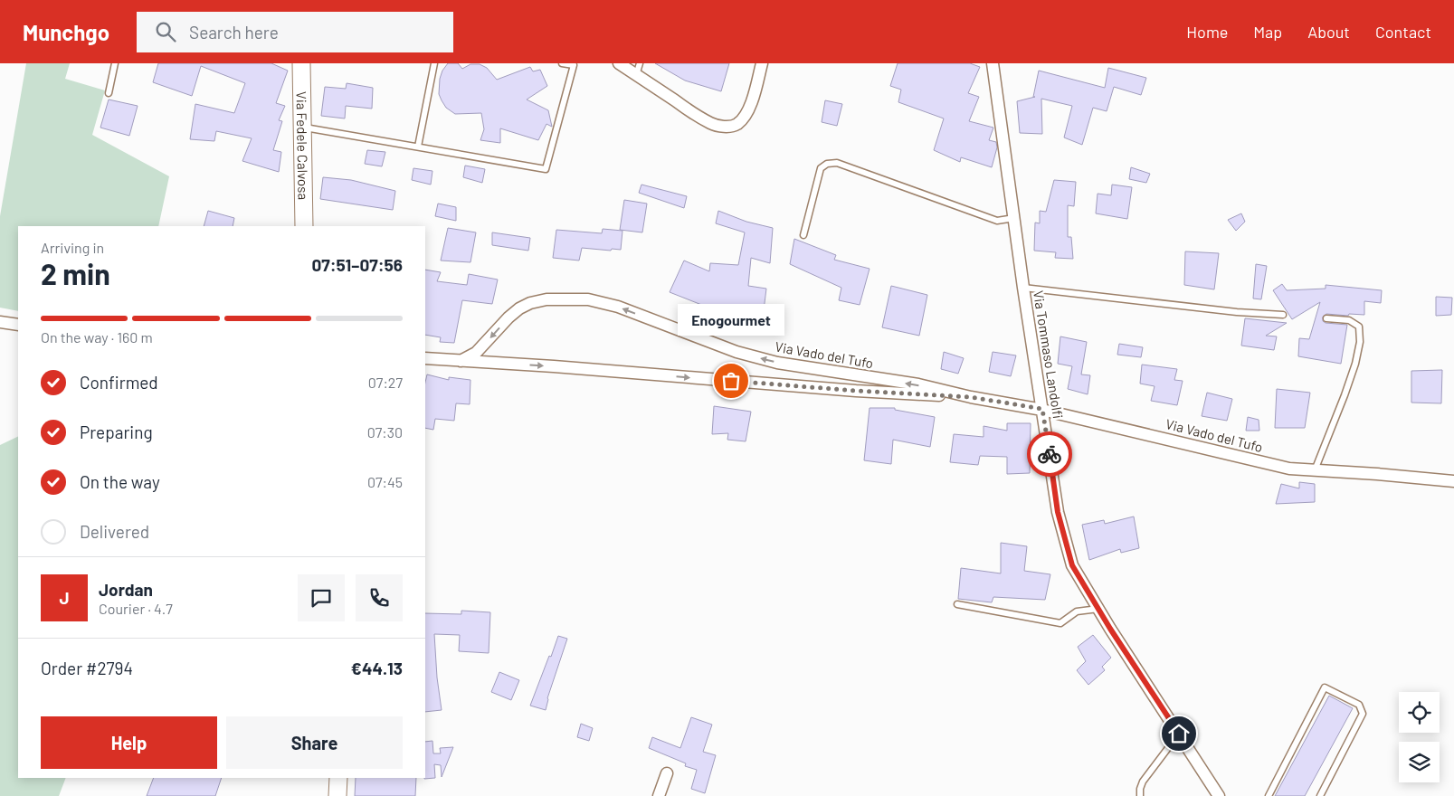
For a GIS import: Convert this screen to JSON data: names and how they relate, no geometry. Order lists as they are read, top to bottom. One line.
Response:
{"streets":{"main road":["Via Fedele Calvosa"],"street":["Via Vado del Tufo","Via Tommaso Landolfi"]},"crossings":[["Via Vado del Tufo","Via Tommaso Landolfi"]],"places":["Enogourmet"],"page":{"header":"Munchgo","search":"Search here","nav":["Home","Map","About","Contact"],"heading":["2 min","Arriving in","07:51–07:56"],"panel":["Jordan","Courier · 4.7","Order #2794","€44.13"],"bar":"On the way · 160 m","bubble":"Enogourmet","list":[["Confirmed","07:27"],["Preparing","07:30"],["On the way","07:45"],"Delivered"],"round":"J","buttons":["Help","Share"]}}
